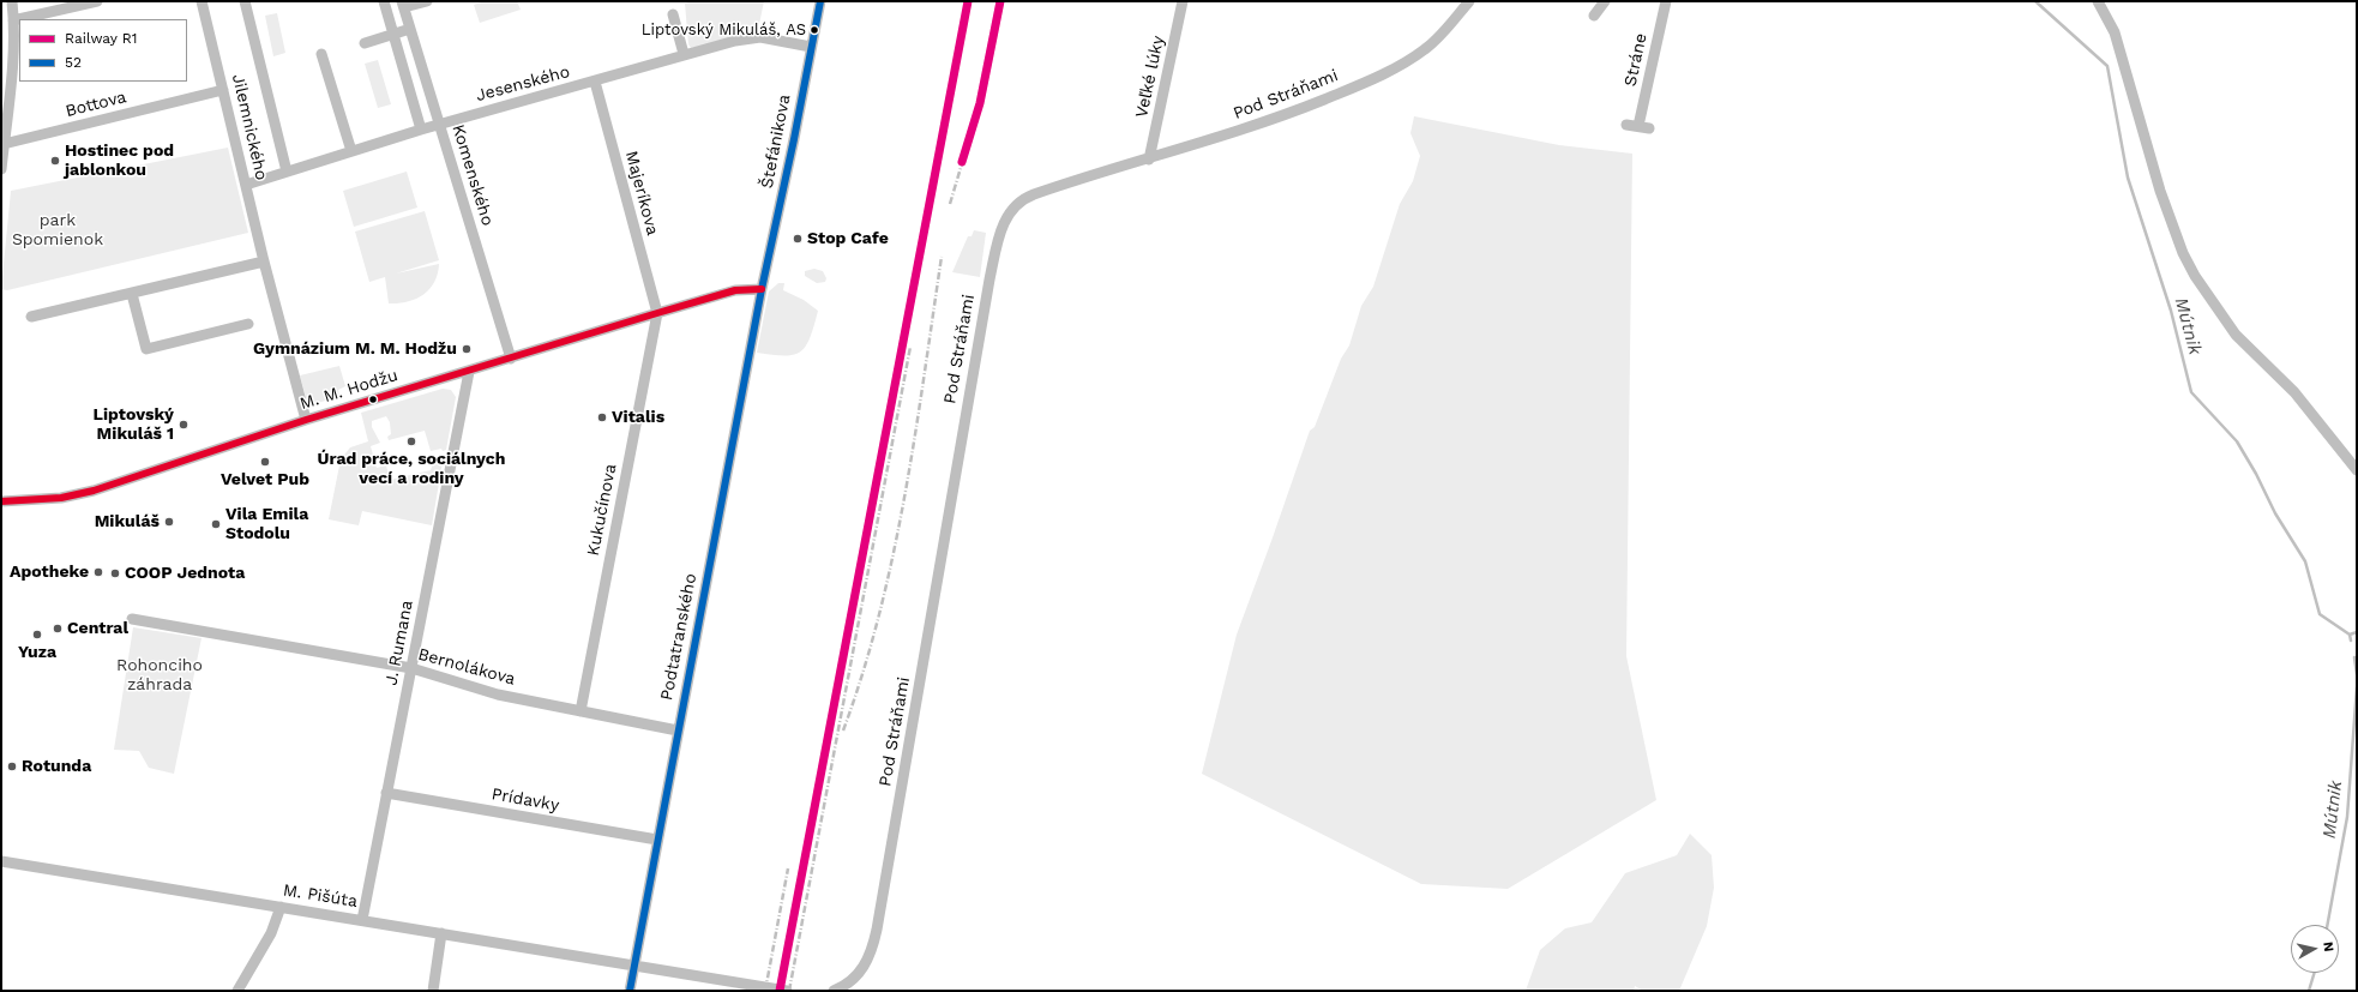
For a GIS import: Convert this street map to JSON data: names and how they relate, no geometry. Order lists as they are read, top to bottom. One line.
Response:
{"streets":{"street":["Stráne","Veľké lúky","Jesenského","Pod Stráňami","Bottova","Jilemnického","Štefánikova","Komenského","Majeríkova","M. M. Hodžu","Kukučínova","Podtatranského","J. Rumana","Bernolákova","Prídavky","M. Pišúta"]},"crossings":[["Veľké lúky","Pod Stráňami"],["Jesenského","Jilemnického"],["Jesenského","Štefánikova"],["Jesenského","Komenského"],["Jesenského","Majeríkova"],["Bottova","Jilemnického"],["Jilemnického","M. M. Hodžu"],["Štefánikova","M. M. Hodžu"],["Štefánikova","Podtatranského"],["Komenského","M. M. Hodžu"],["Majeríkova","M. M. Hodžu"],["Majeríkova","Kukučínova"],["M. M. Hodžu","Kukučínova"],["M. M. Hodžu","Podtatranského"],["M. M. Hodžu","J. Rumana"],["Kukučínova","Bernolákova"],["Podtatranského","Bernolákova"],["Podtatranského","Prídavky"],["Podtatranského","M. Pišúta"],["J. Rumana","Bernolákova"],["J. Rumana","Prídavky"],["J. Rumana","M. Pišúta"]],"water":["Mútnik"],"parks":["park Spomienok","Rohonciho záhrada"],"places":["Liptovský Mikuláš, AS","Hostinec pod jablonkou","Stop Cafe","Gymnázium M. M. Hodžu","Vitalis","Liptovský Mikuláš 1","Úrad práce, sociálnych vecí a rodiny","Velvet Pub","Mikuláš","Vila Emila Stodolu","Apotheke","COOP Jednota","Central","Yuza","Rotunda"],"lines":["rail line R1","transit line 52"],"legend":["Railway R1","52"],"north":"right"}
